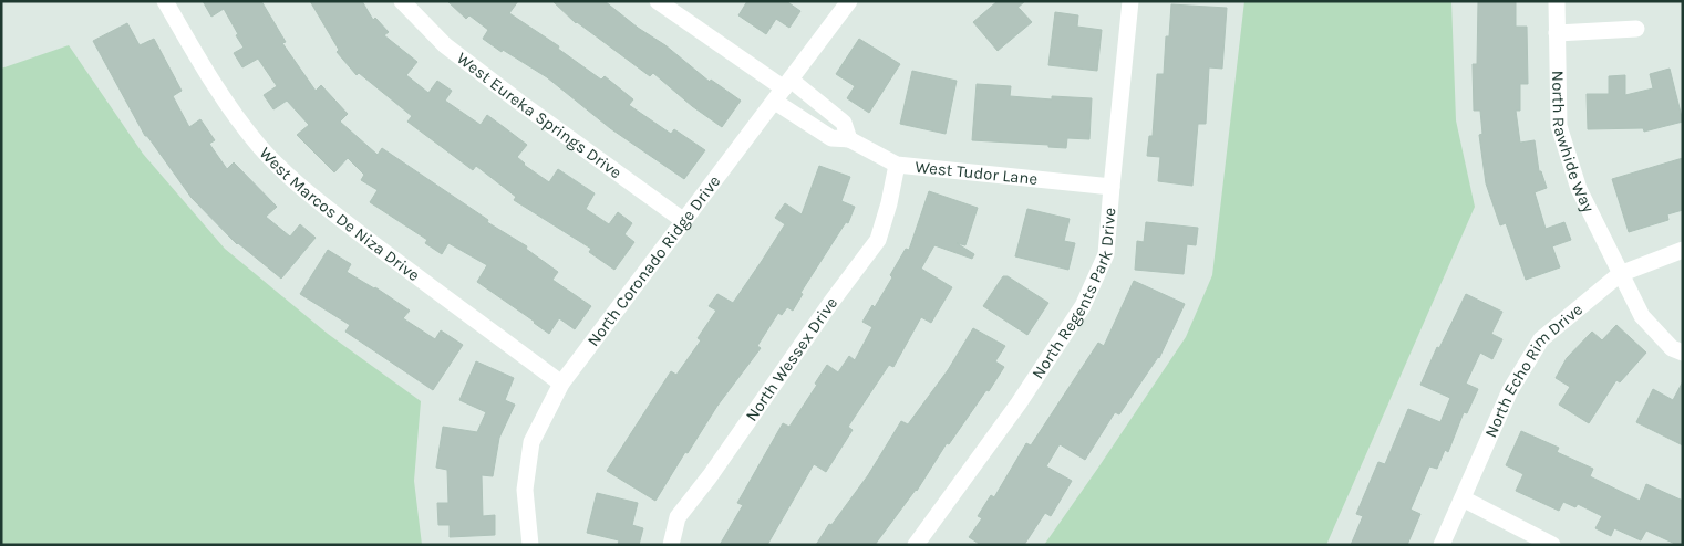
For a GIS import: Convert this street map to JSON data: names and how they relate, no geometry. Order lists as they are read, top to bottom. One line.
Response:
{"streets":{"street":["West Eureka Springs Drive","North Rawhide Way","West Tudor Lane","West Marcos De Niza Drive","North Coronado Ridge Drive","North Regents Park Drive","North Wessex Drive","North Echo Rim Drive"]},"crossings":[["West Eureka Springs Drive","North Coronado Ridge Drive"],["North Rawhide Way","North Echo Rim Drive"],["West Tudor Lane","North Coronado Ridge Drive"],["West Tudor Lane","North Regents Park Drive"],["West Tudor Lane","North Wessex Drive"],["West Marcos De Niza Drive","North Coronado Ridge Drive"]]}
